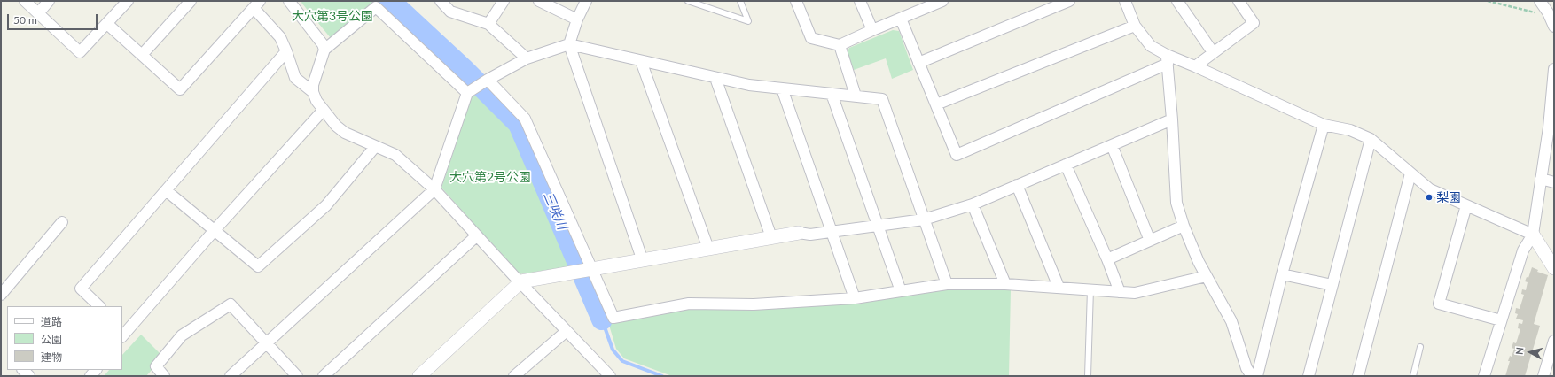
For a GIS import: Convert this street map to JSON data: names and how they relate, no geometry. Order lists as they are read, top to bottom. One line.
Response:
{"water":["三咲川"],"parks":["大穴第3号公園","大穴第2号公園"],"places":["梨園"],"legend":["道路","公園","建物"],"scale_bar":"50 m","north":"left"}
